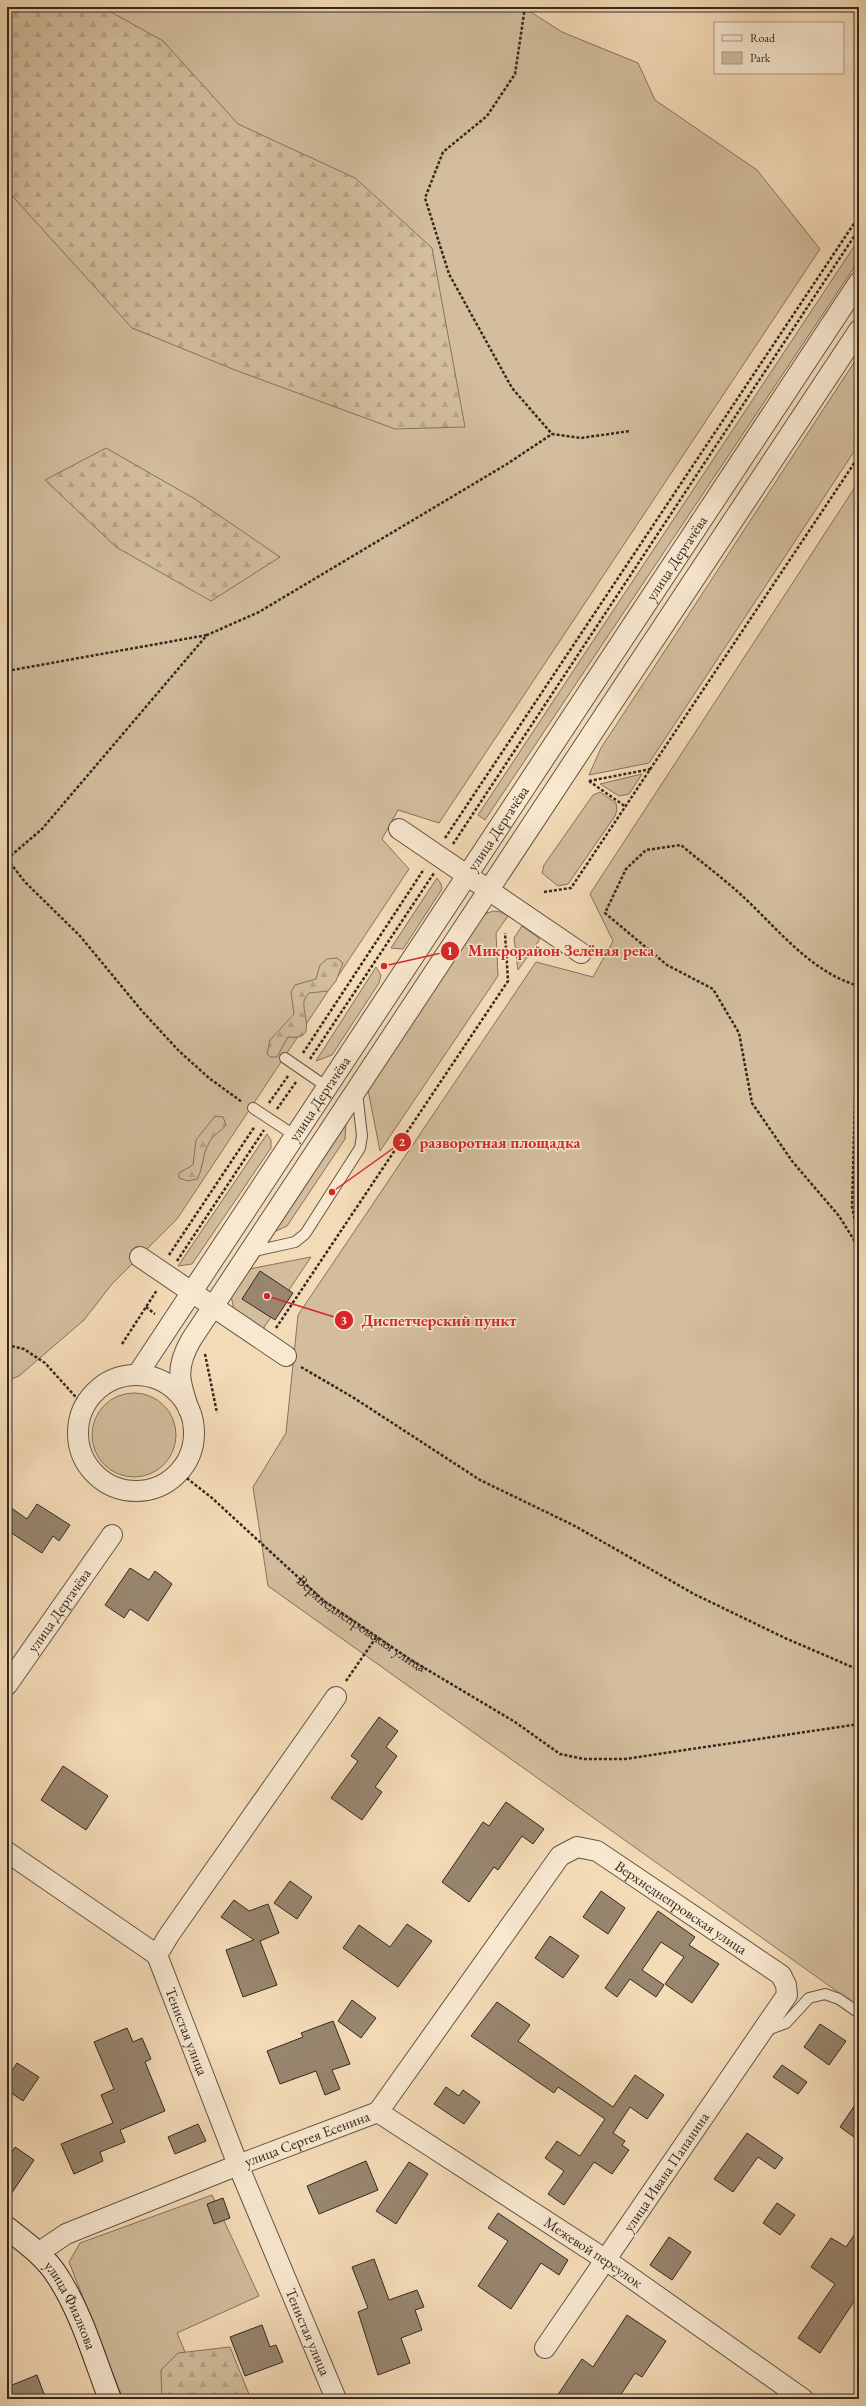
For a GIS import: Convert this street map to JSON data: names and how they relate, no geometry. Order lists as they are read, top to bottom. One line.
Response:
{"streets":{"street":["улица Дергачёва","Верхнеднепровская улица","Тенистая улица","улица Сергея Есенина","улица Ивана Папанина","Межевой переулок","улица Фиалкова"]},"crossings":[["улица Дергачёва","Верхнеднепровская улица"],["Верхнеднепровская улица","улица Сергея Есенина"],["Верхнеднепровская улица","улица Ивана Папанина"],["Тенистая улица","улица Сергея Есенина"],["улица Сергея Есенина","Межевой переулок"],["улица Сергея Есенина","улица Фиалкова"],["улица Ивана Папанина","Межевой переулок"]],"places":["Микрорайон Зелёная река","разворотная площадка","Диспетчерский пункт"],"legend":["Road","Park"]}
